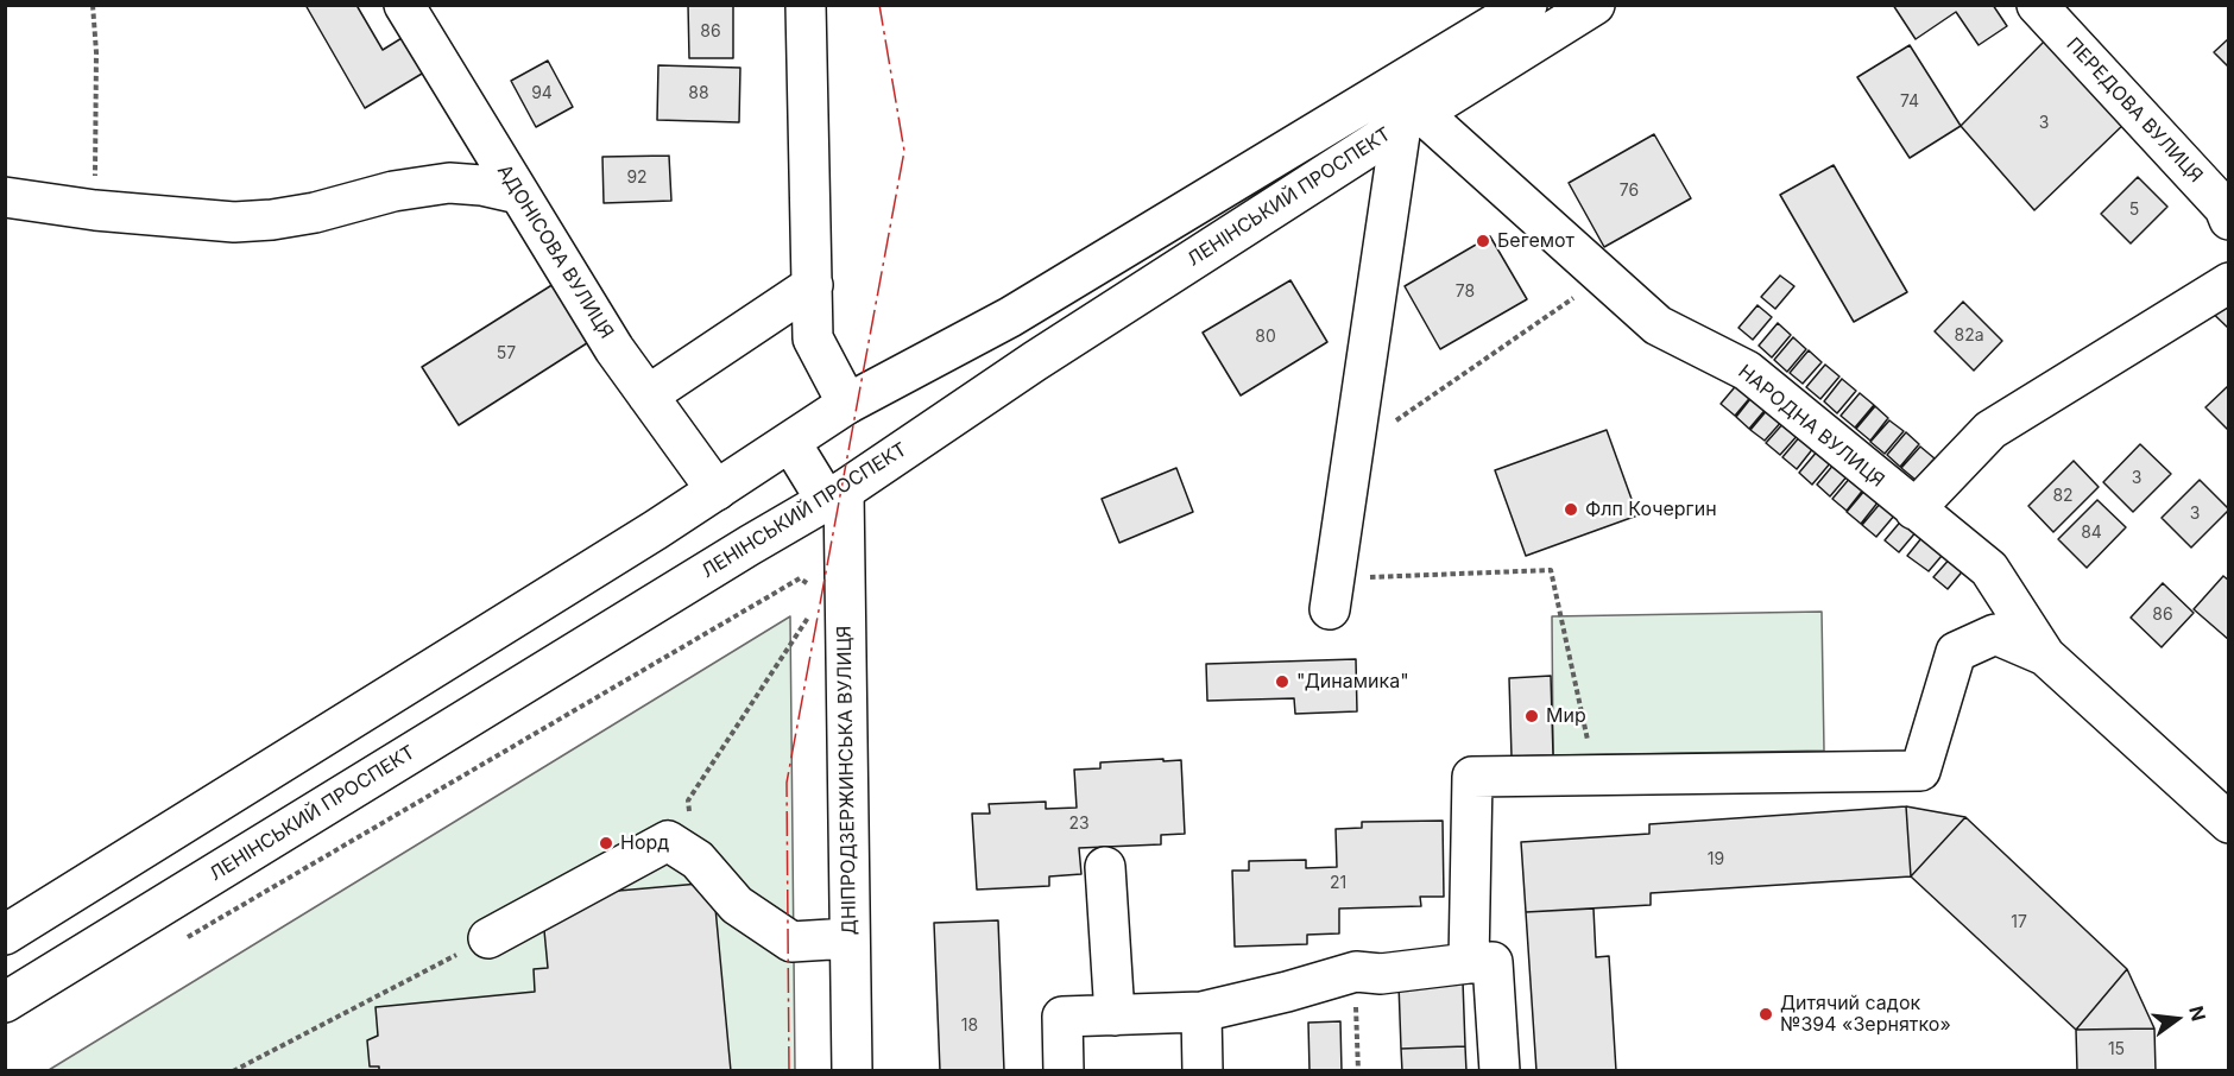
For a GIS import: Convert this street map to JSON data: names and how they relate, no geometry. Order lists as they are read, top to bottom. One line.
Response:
{"streets":{"main road":["ПЕРЕДОВА ВУЛИЦЯ","ЛЕНІНСЬКИЙ ПРОСПЕКТ","АДОНІСОВА ВУЛИЦЯ","НАРОДНА ВУЛИЦЯ","ДНІПРОДЗЕРЖИНСЬКА ВУЛИЦЯ"]},"crossings":[["ЛЕНІНСЬКИЙ ПРОСПЕКТ","АДОНІСОВА ВУЛИЦЯ"],["ЛЕНІНСЬКИЙ ПРОСПЕКТ","НАРОДНА ВУЛИЦЯ"],["ЛЕНІНСЬКИЙ ПРОСПЕКТ","ДНІПРОДЗЕРЖИНСЬКА ВУЛИЦЯ"]],"places":["Бегемот","Флп Кочергин","\"Динамика\"","Мир","Норд","Дитячий садок №394 «Зернятко»"],"house_numbers":["86","94","88","74","3","92","76","5","78","82а","80","57","3","82","3","84","86","23","19","21","17","18","15"],"north":"right"}
